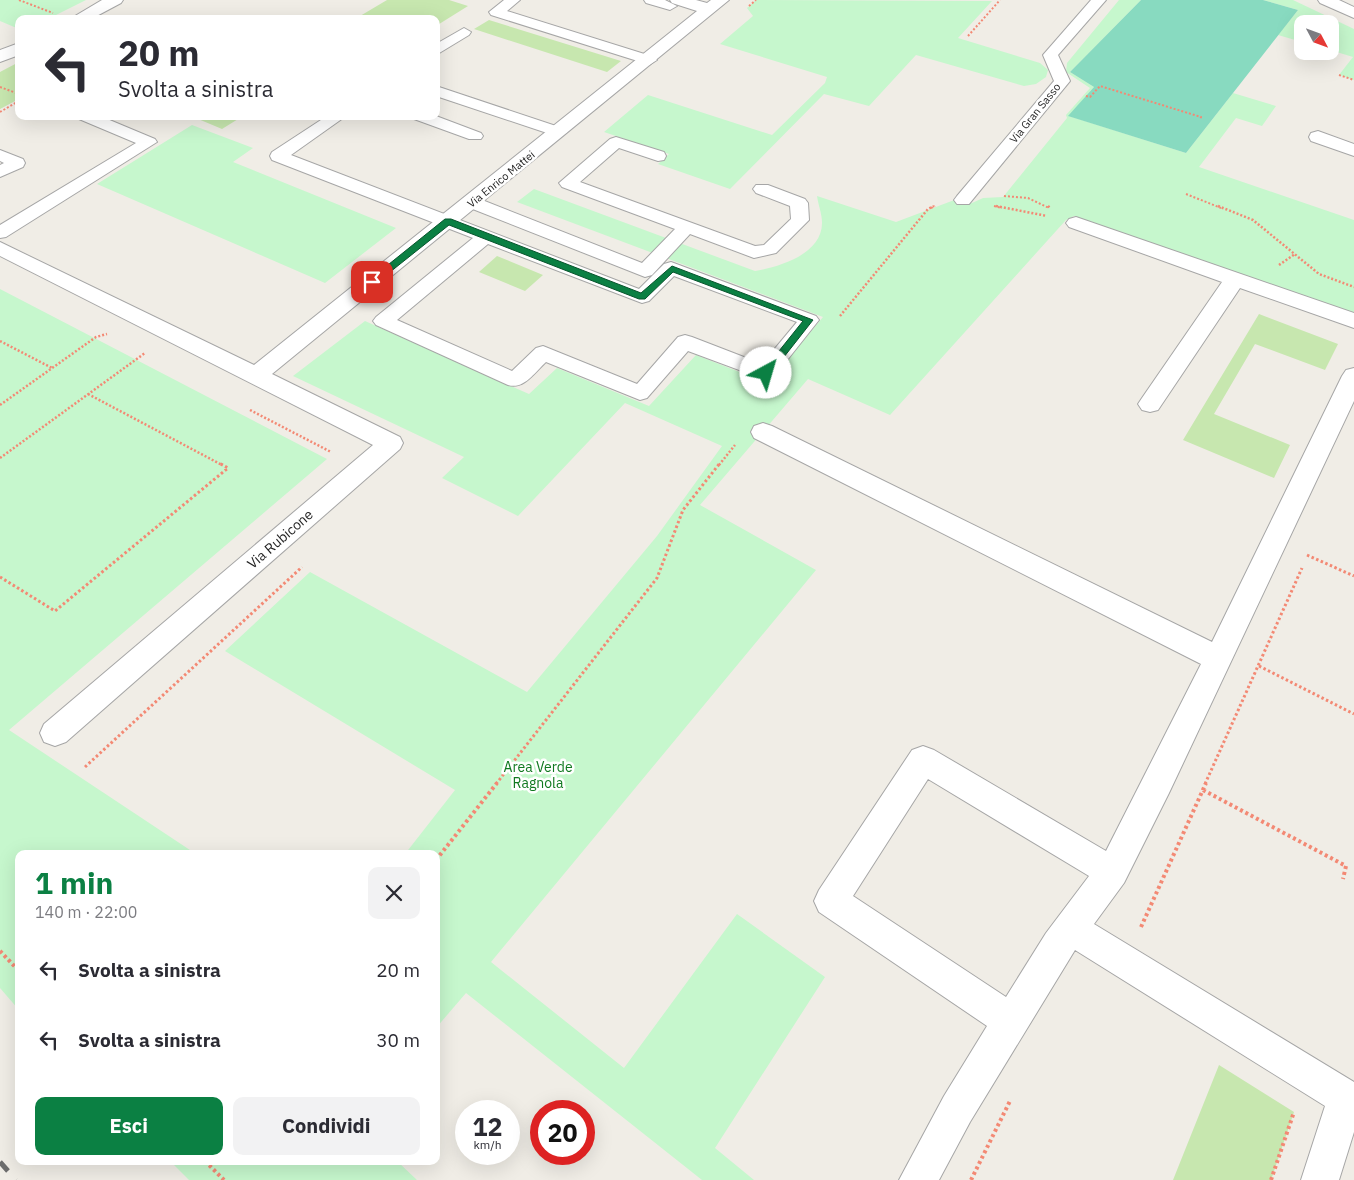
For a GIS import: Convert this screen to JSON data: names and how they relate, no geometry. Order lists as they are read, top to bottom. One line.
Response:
{"streets":{"street":["Via Enrico Mattei","Via Rubicone"],"lane":["Via Gran Sasso"]},"crossings":[["Via Enrico Mattei","Via Rubicone"]],"parks":["Area Verde Ragnola"],"north":"bottom right","page":{"turn":["20 m","Svolta a sinistra"],"heading":["1 min","140 m · 22:00"],"list":[{"name":"Svolta a sinistra","value":"20 m"},{"name":"Svolta a sinistra","value":"30 m"}],"buttons":["Esci","Condividi"],"speed":"12 km/h","limit":"20"}}
